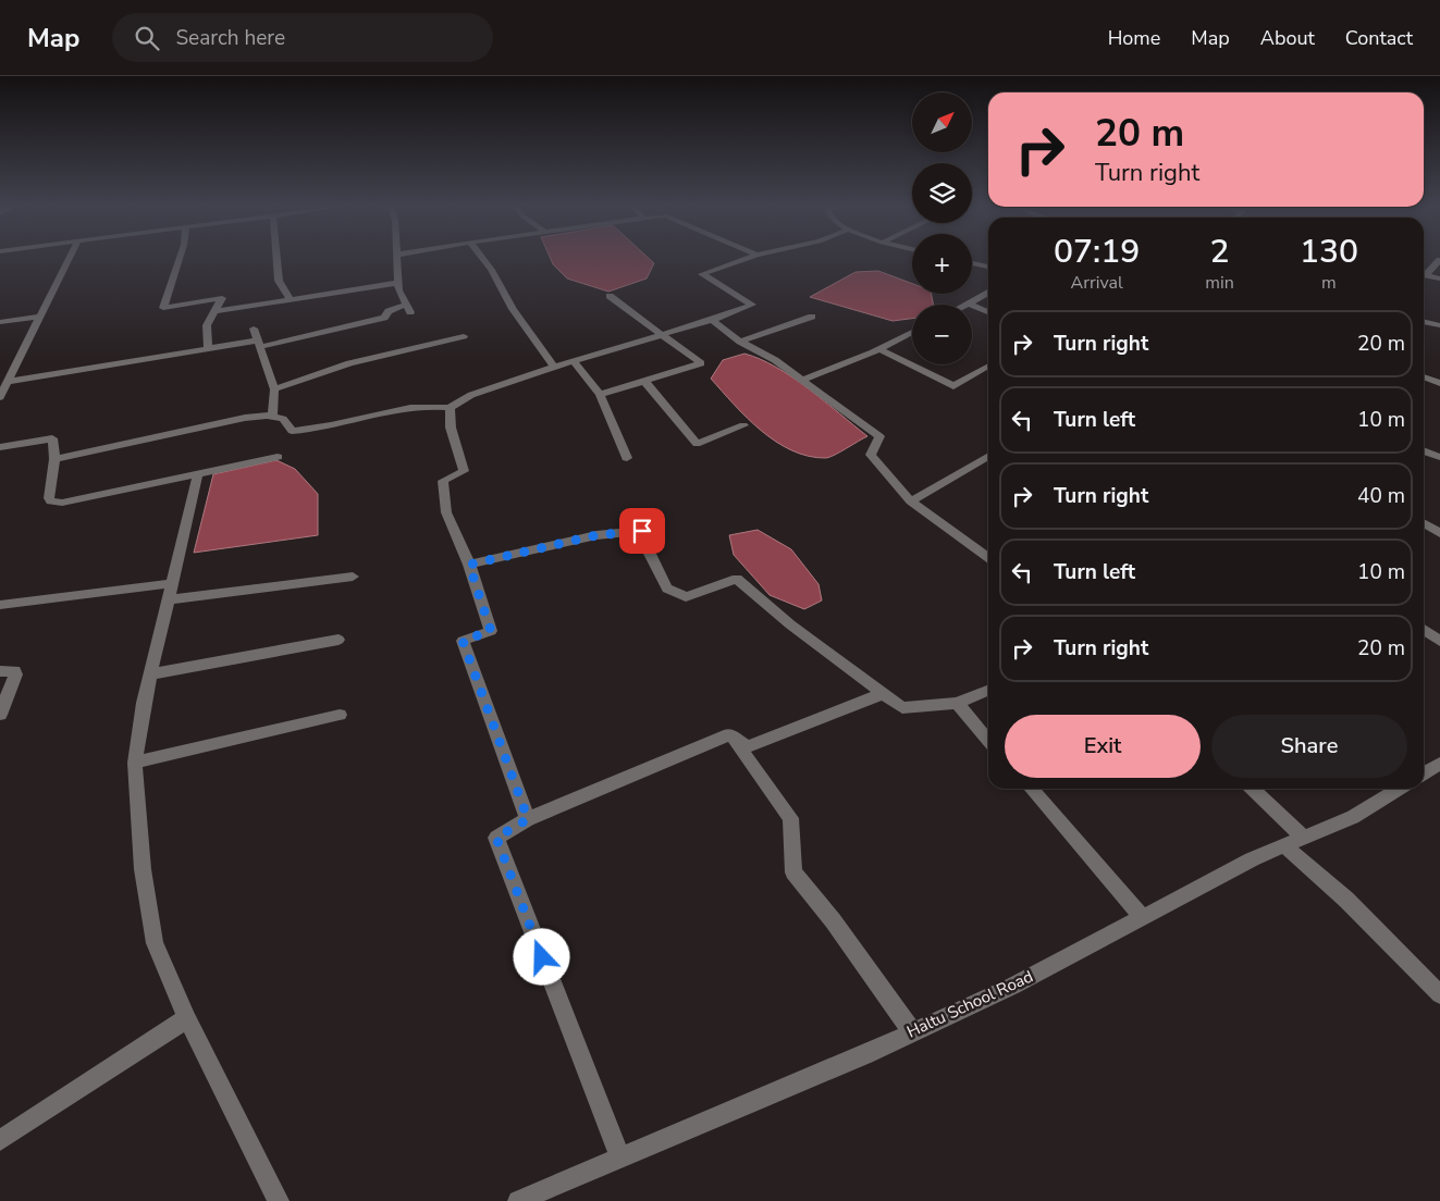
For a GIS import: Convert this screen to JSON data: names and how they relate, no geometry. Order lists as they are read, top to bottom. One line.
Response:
{"streets":{"street":["Haltu School Road"]},"north":"top right","page":{"header":"Map","search":"Search here","nav":["Home","Map","About","Contact"],"map_buttons":["+","−"],"turn":["20 m","Turn right"],"eta":["07:19","Arrival","2","min","130","m"],"list":[{"name":"Turn right","value":"20 m"},{"name":"Turn left","value":"10 m"},{"name":"Turn right","value":"40 m"},{"name":"Turn left","value":"10 m"},{"name":"Turn right","value":"20 m"}],"buttons":["Exit","Share"]}}
